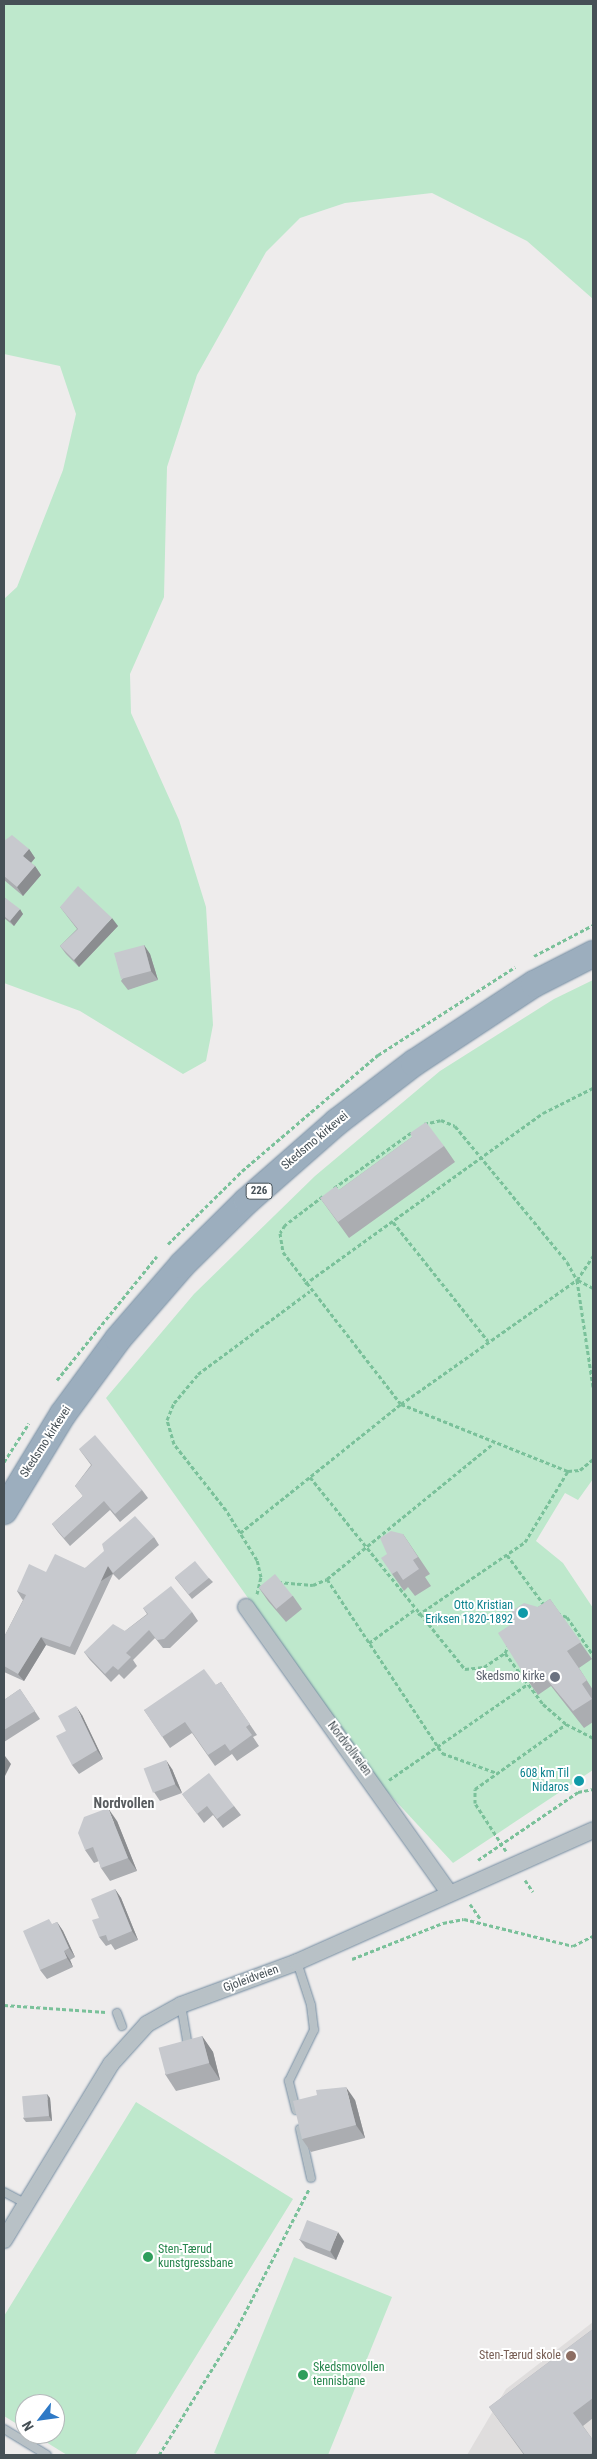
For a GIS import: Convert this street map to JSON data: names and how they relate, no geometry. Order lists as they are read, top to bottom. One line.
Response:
{"streets":{"highway":["Skedsmo kirkevei","226"],"street":["Nordvollveien","Gjoleidveien"]},"crossings":[["Nordvollveien","Gjoleidveien"]],"districts":["Nordvollen"],"places":["Otto Kristian Eriksen 1820-1892","Skedsmo kirke","608 km Til Nidaros","Sten-Tærud kunstgressbane","Sten-Tærud skole","Skedsmovollen tennisbane"],"north":"bottom left"}
